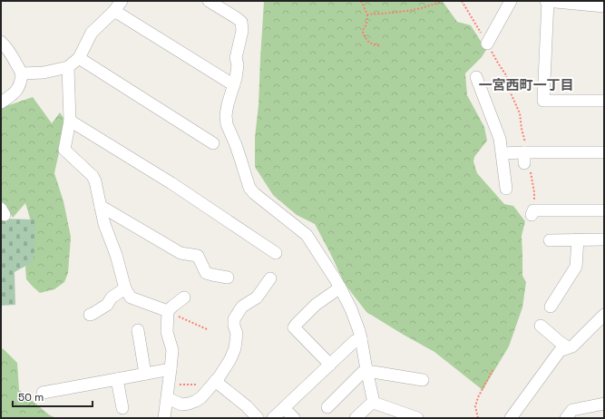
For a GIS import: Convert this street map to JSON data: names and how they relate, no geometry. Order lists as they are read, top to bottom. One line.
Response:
{"districts":["一宮西町一丁目"],"scale_bar":"50 m"}
